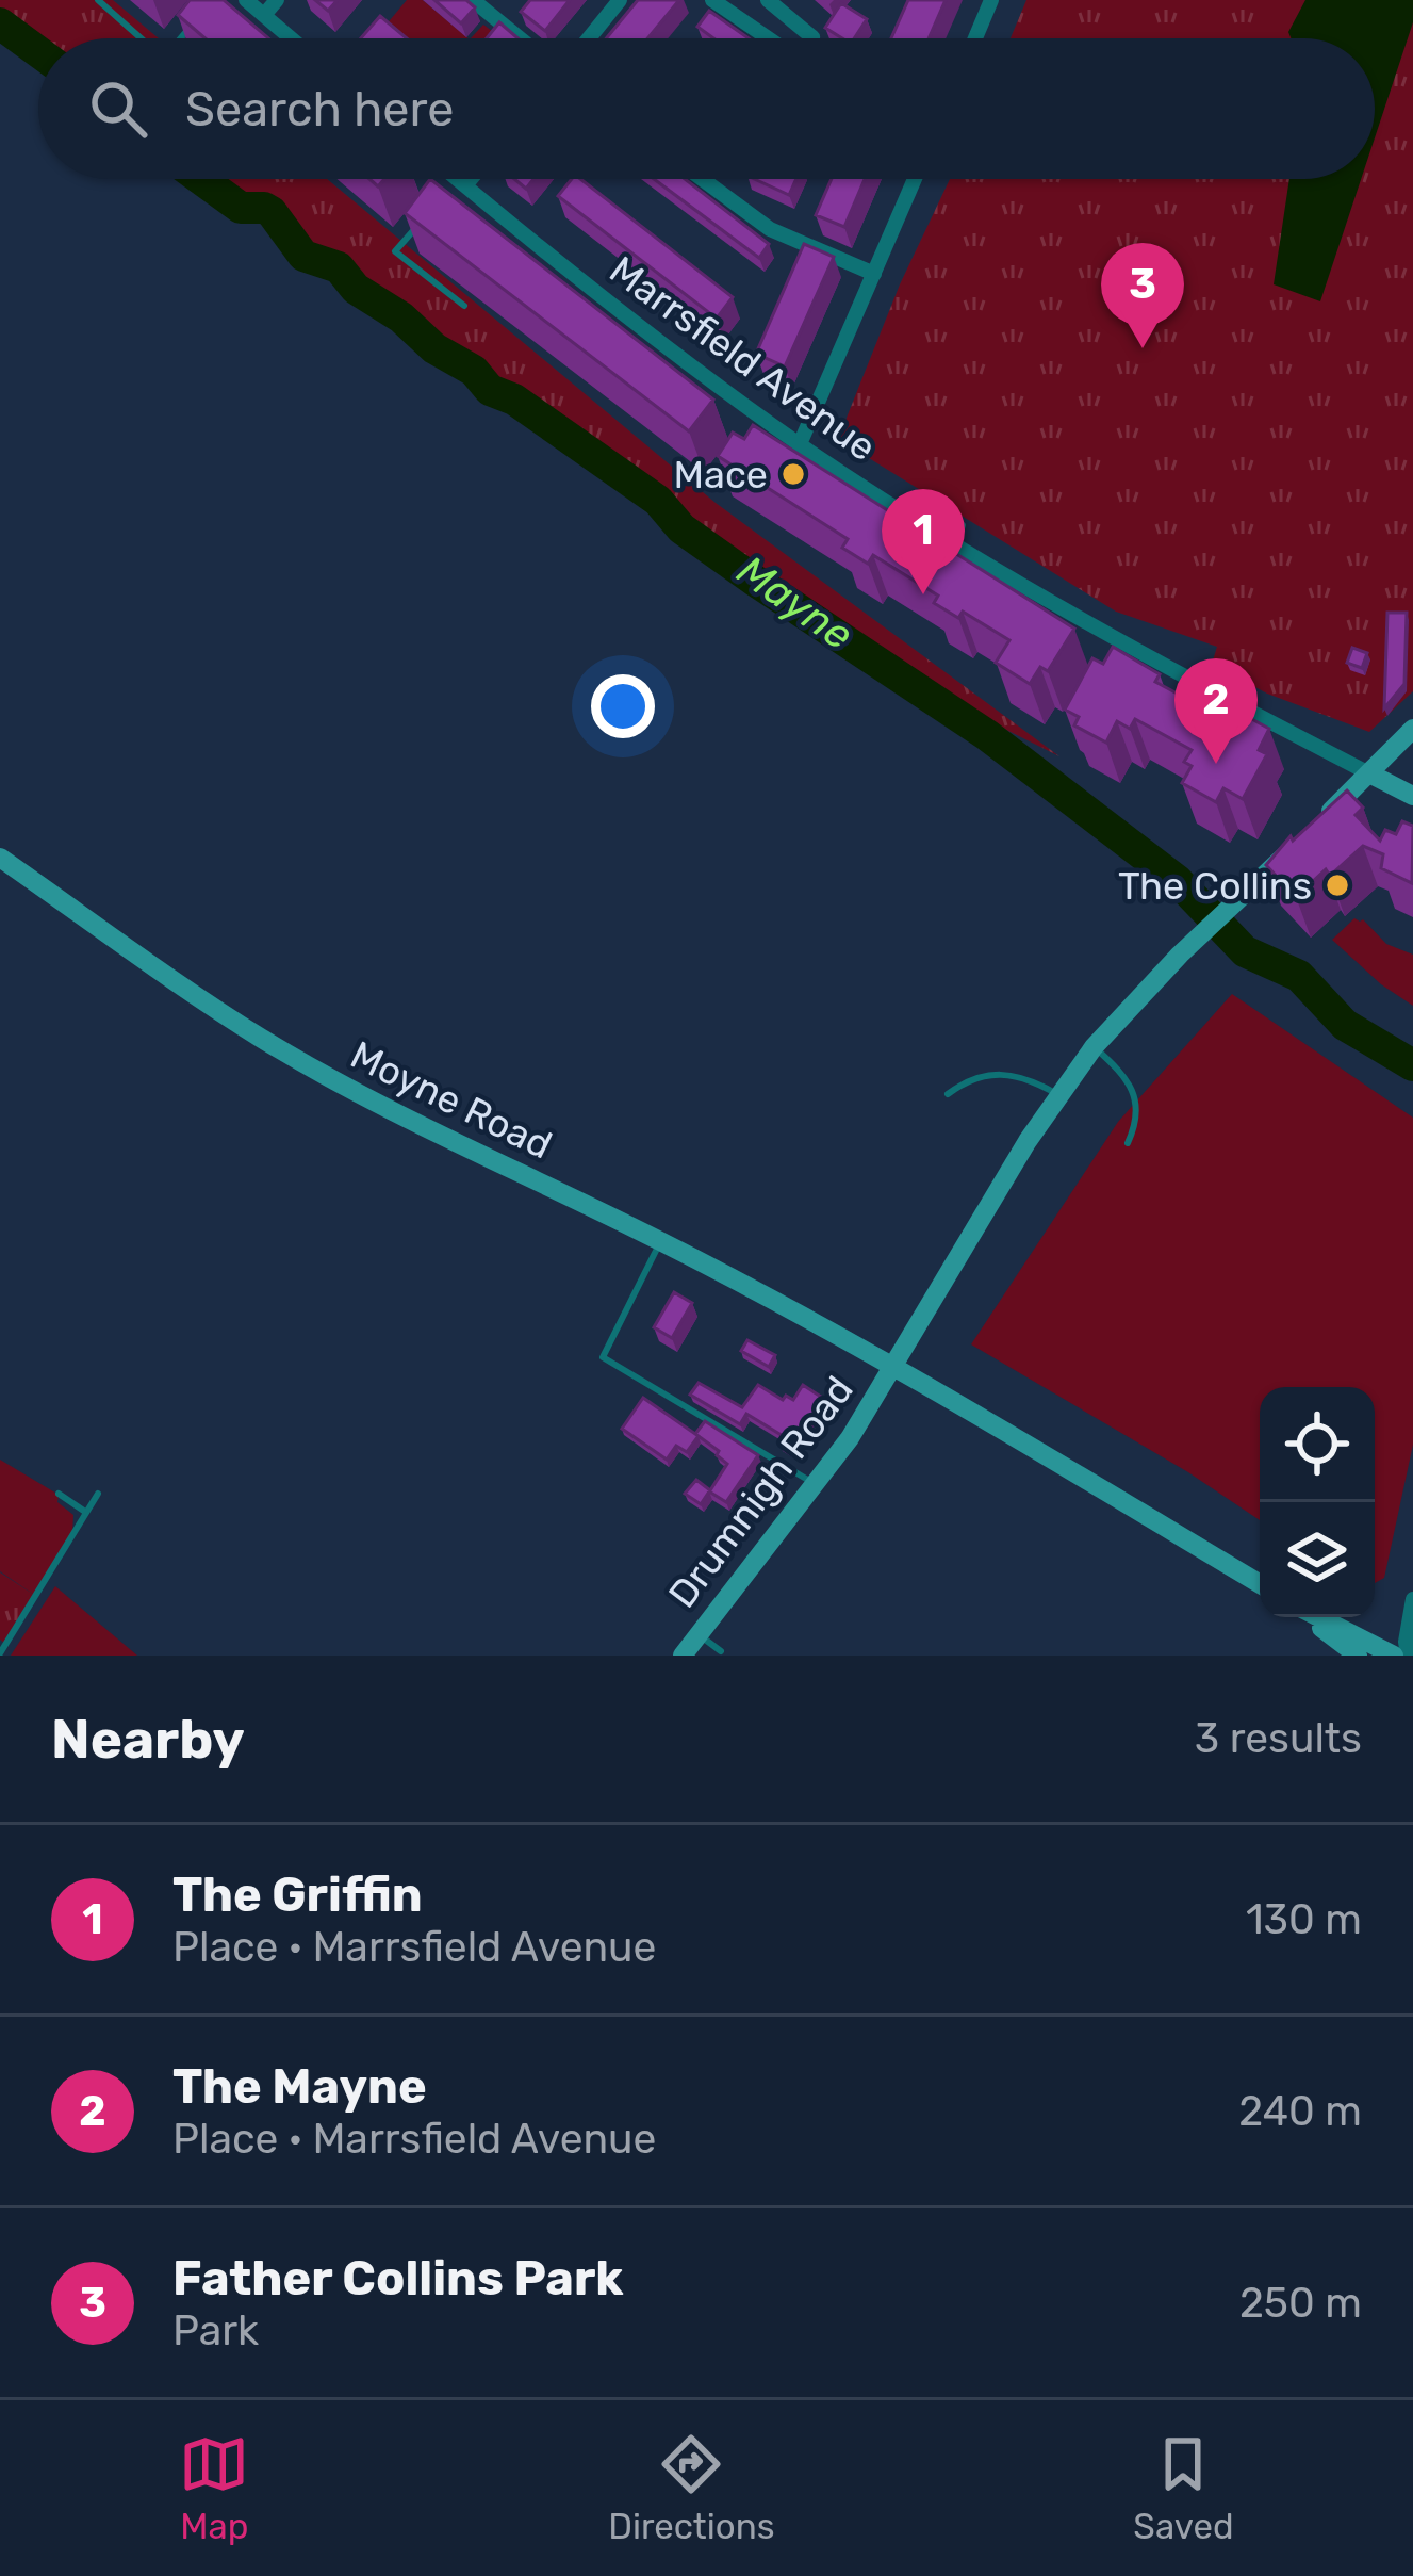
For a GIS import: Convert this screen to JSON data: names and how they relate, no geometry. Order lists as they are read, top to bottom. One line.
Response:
{"streets":{"main road":["Moyne Road","Drumnigh Road"],"street":["Marrsfield Avenue"]},"crossings":[["Marrsfield Avenue","Drumnigh Road"],["Moyne Road","Drumnigh Road"]],"water":["Mayne"],"places":["Mace","The Collins"],"page":{"search":"Search here","pins":["3","1","2"],"heading":["Nearby","3 results"],"list":[{"mark":"1","name":"The Griffin","note":"Place · Marrsfield Avenue","value":"130 m"},{"mark":"2","name":"The Mayne","note":"Place · Marrsfield Avenue","value":"240 m"},{"mark":"3","name":"Father Collins Park","note":"Park","value":"250 m"}],"nav":["Map","Directions","Saved"]}}
